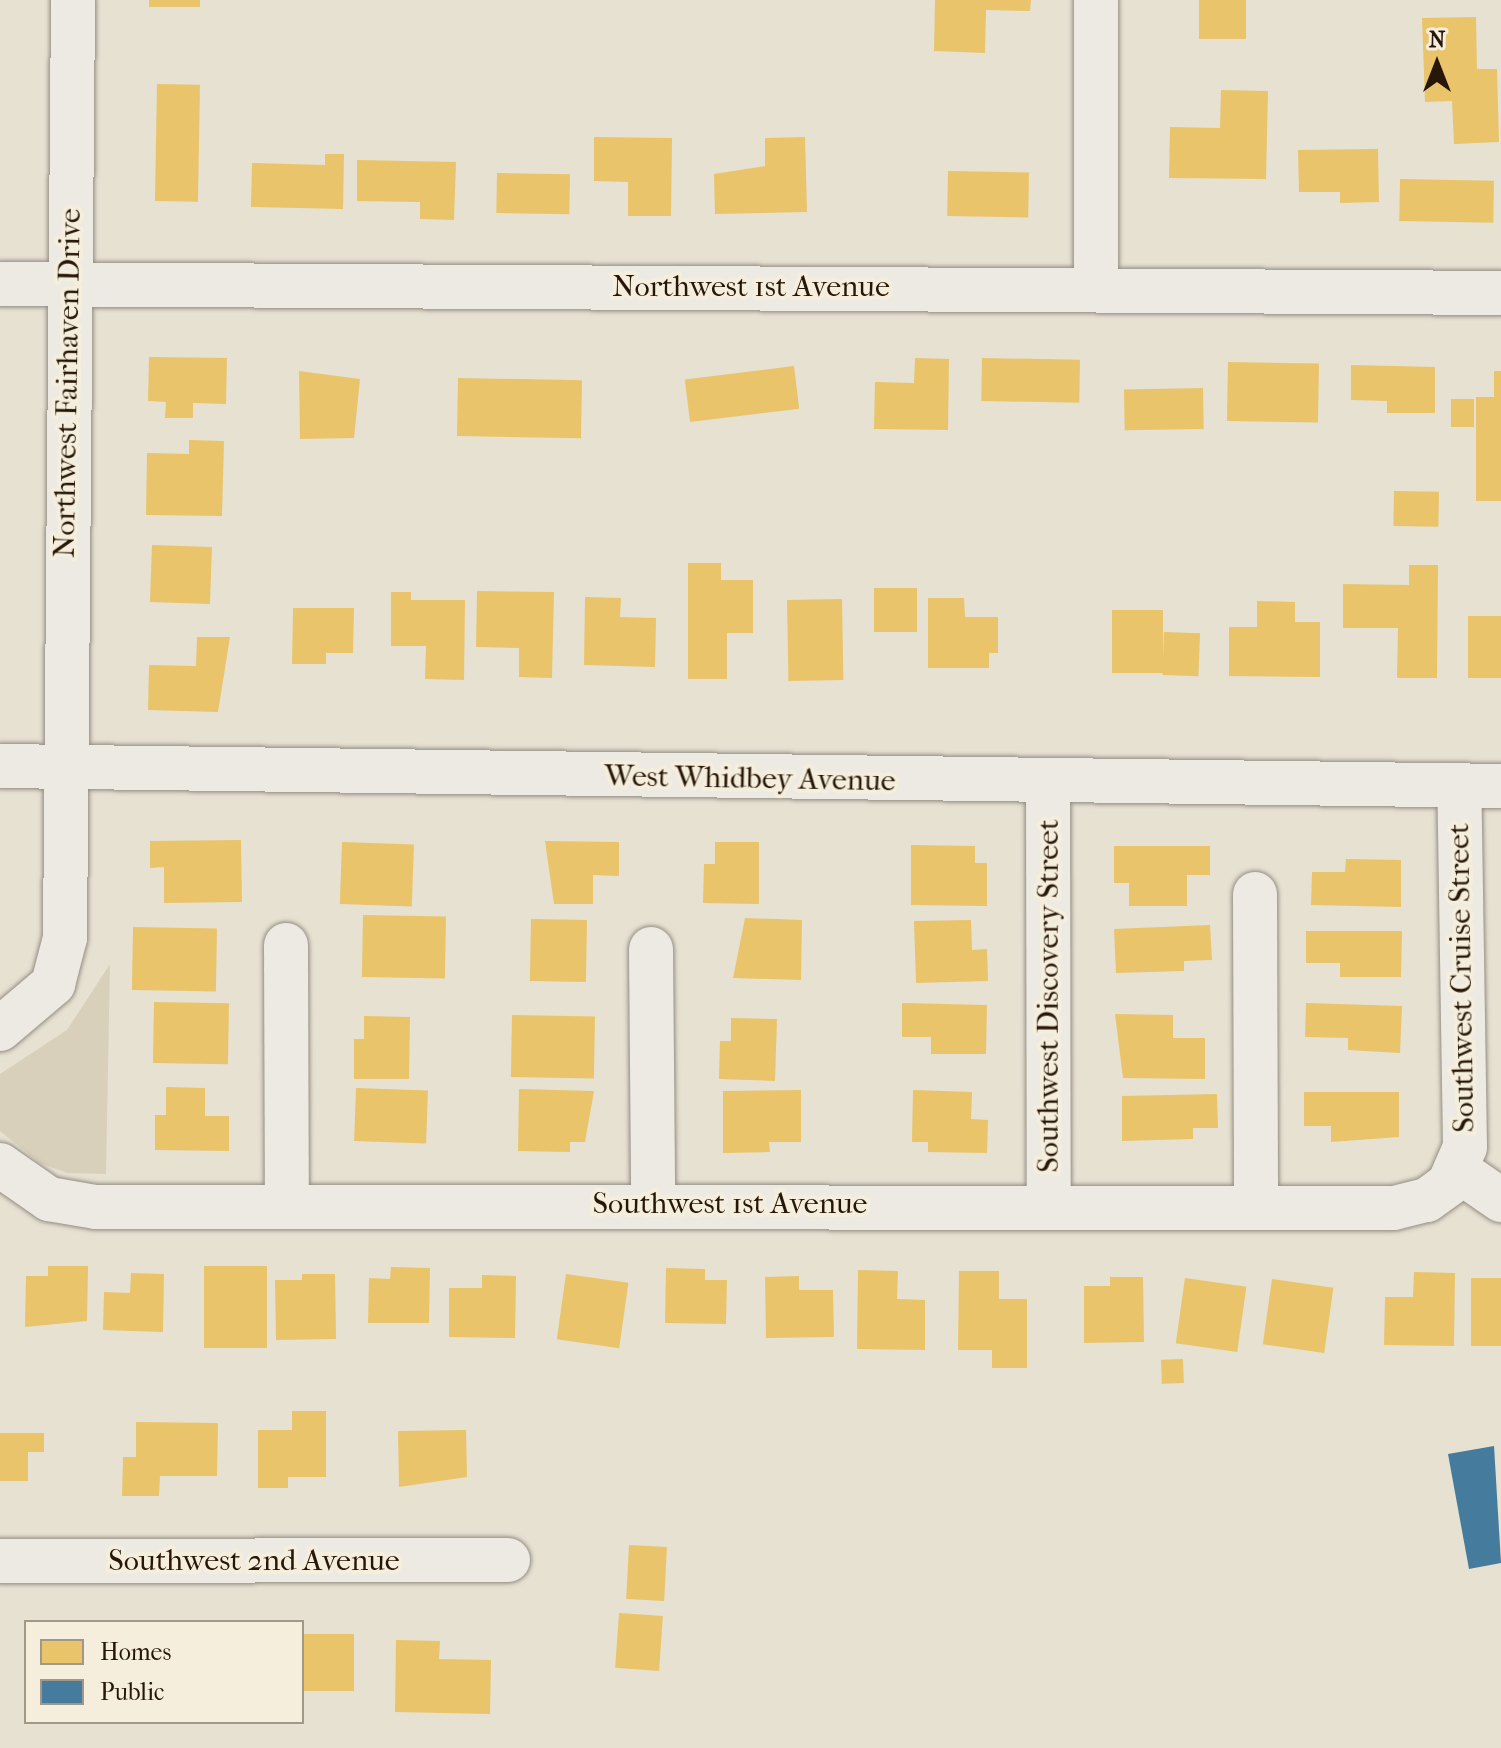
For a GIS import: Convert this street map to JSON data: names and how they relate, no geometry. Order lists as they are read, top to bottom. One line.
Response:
{"streets":{"street":["Northwest 1st Avenue","Northwest Fairhaven Drive","West Whidbey Avenue","Southwest Cruise Street","Southwest Discovery Street","Southwest 1st Avenue","Southwest 2nd Avenue"]},"crossings":[["Northwest 1st Avenue","Northwest Fairhaven Drive"],["Northwest Fairhaven Drive","West Whidbey Avenue"],["West Whidbey Avenue","Southwest Cruise Street"],["West Whidbey Avenue","Southwest Discovery Street"],["Southwest Cruise Street","Southwest 1st Avenue"],["Southwest Discovery Street","Southwest 1st Avenue"]],"legend":["Homes","Public"],"north":"top"}
